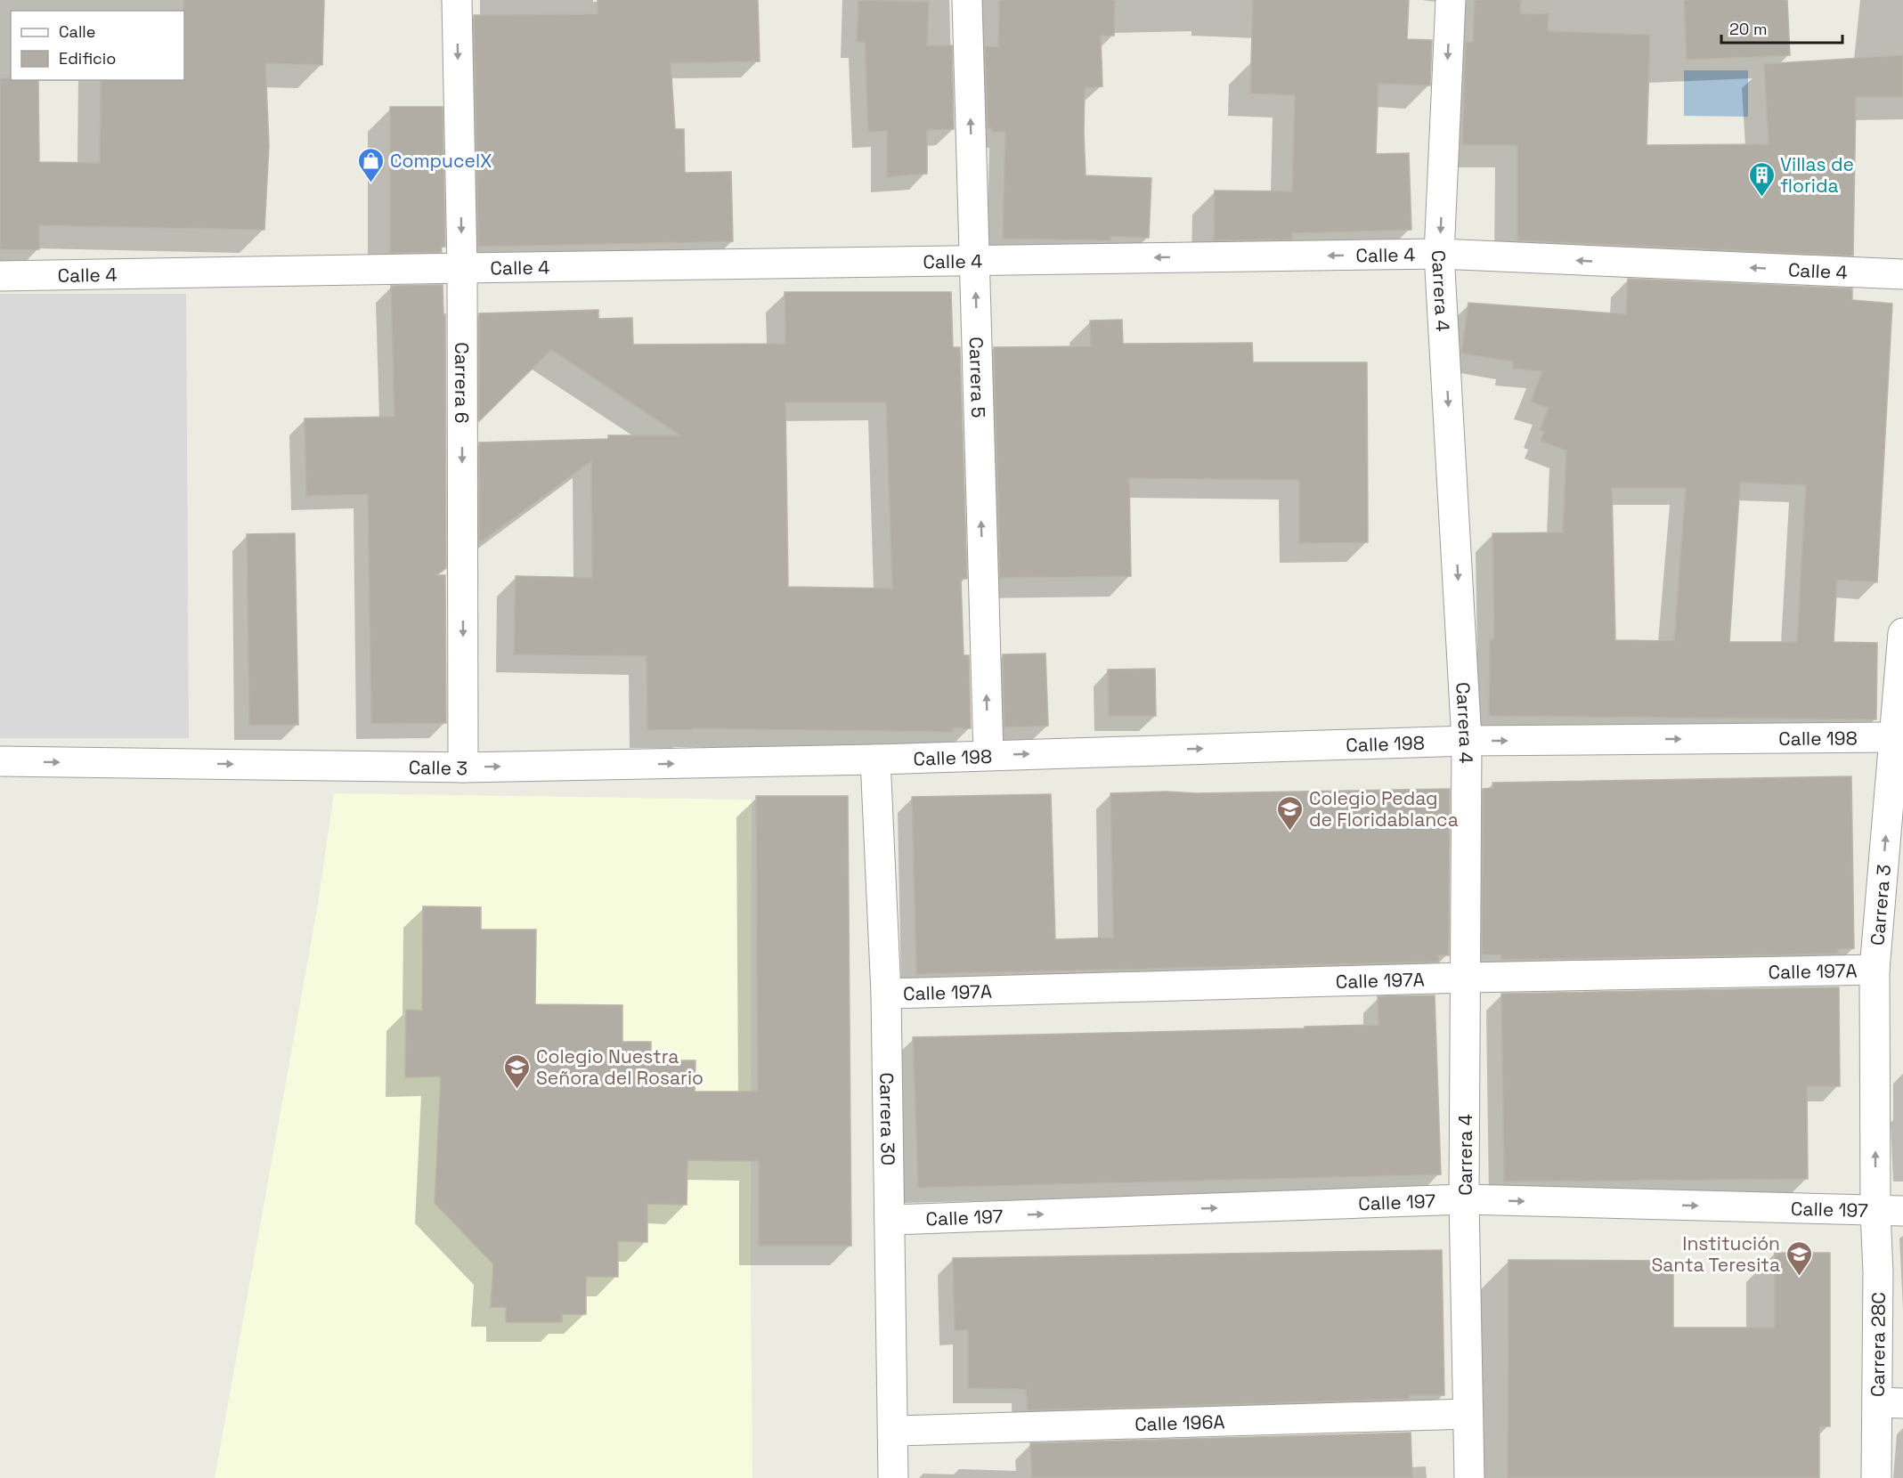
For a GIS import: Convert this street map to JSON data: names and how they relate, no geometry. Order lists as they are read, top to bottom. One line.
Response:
{"streets":{"street":["Calle 4","Carrera 4","Carrera 5","Carrera 6","Calle 198","Calle 3","Carrera 3","Calle 197A","Carrera 30","Calle 197","Carrera 28C","Calle 196A"]},"crossings":[["Calle 4","Carrera 4"],["Calle 4","Carrera 5"],["Calle 4","Carrera 6"],["Carrera 4","Calle 198"],["Carrera 4","Calle 197A"],["Carrera 4","Calle 197"],["Carrera 4","Calle 196A"],["Carrera 5","Calle 198"],["Carrera 6","Calle 3"],["Calle 198","Calle 3"],["Calle 198","Carrera 3"],["Calle 198","Carrera 30"],["Calle 3","Carrera 30"],["Carrera 3","Calle 197A"],["Carrera 3","Calle 197"],["Carrera 3","Carrera 28C"],["Calle 197A","Carrera 30"],["Carrera 30","Calle 197"],["Carrera 30","Calle 196A"],["Calle 197","Carrera 28C"]],"one_way":["Calle 4","Carrera 4","Carrera 5","Carrera 6","Calle 198","Calle 3","Carrera 3","Calle 197"],"places":{"shop":["CompucelX"],"building":["Villas de florida"],"school or university":["Colegio Pedag de Floridablanca","Colegio Nuestra Señora del Rosario","Institución Santa Teresita"]},"legend":["Calle","Edificio"],"scale_bar":"20 m"}
